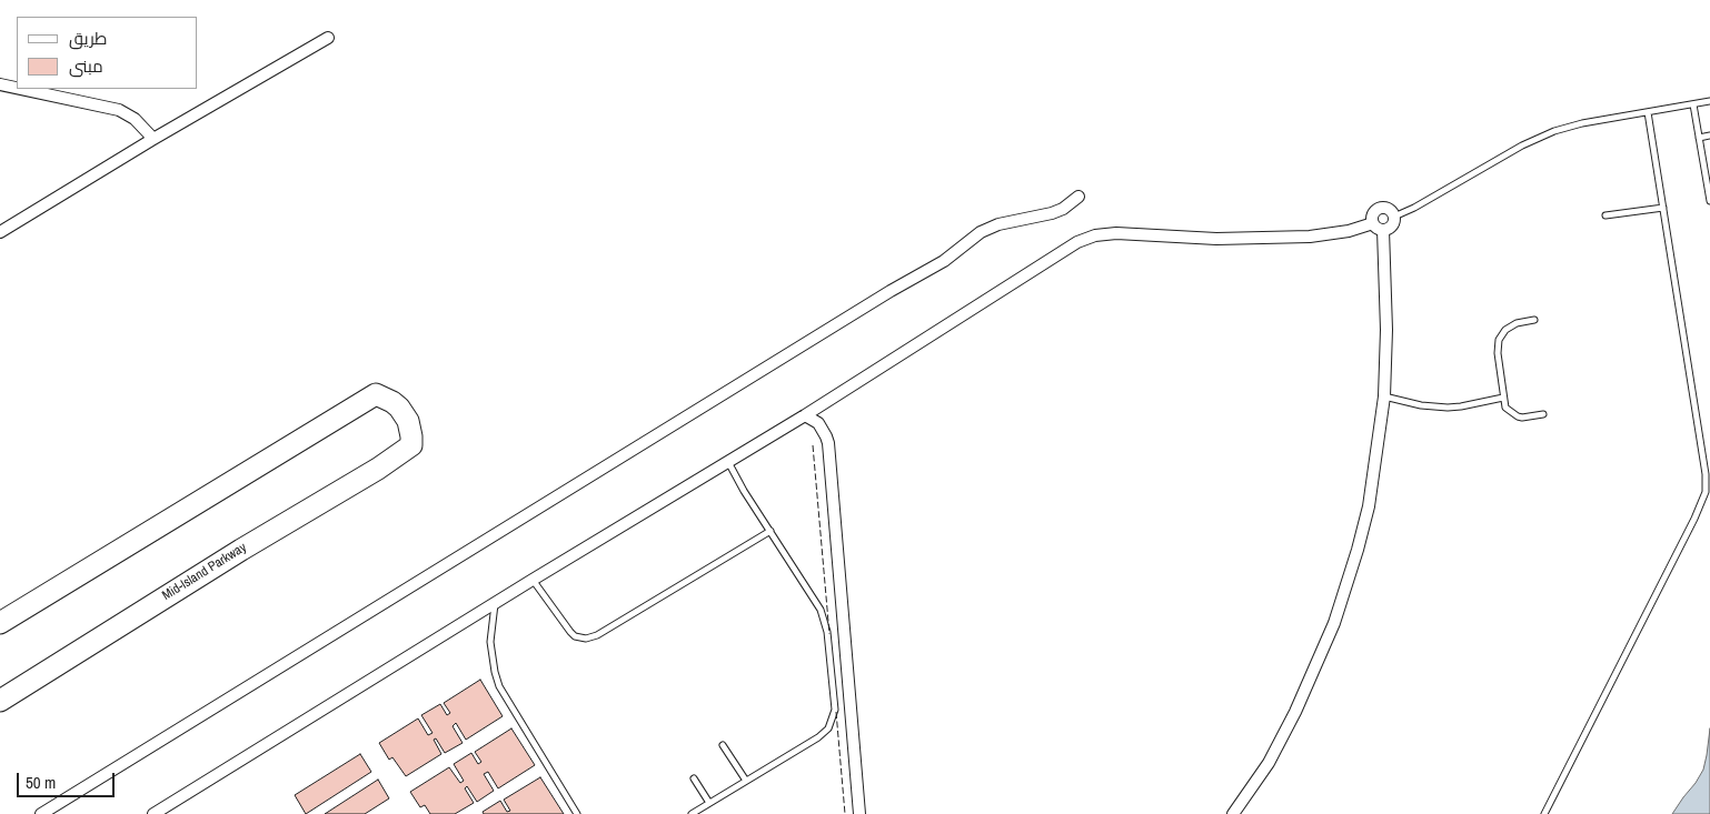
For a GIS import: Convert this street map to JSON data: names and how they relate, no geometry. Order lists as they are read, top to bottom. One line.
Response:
{"streets":{"highway":["Mid-Island Parkway"]},"legend":["طريق","مبنى"],"scale_bar":"50 m"}
